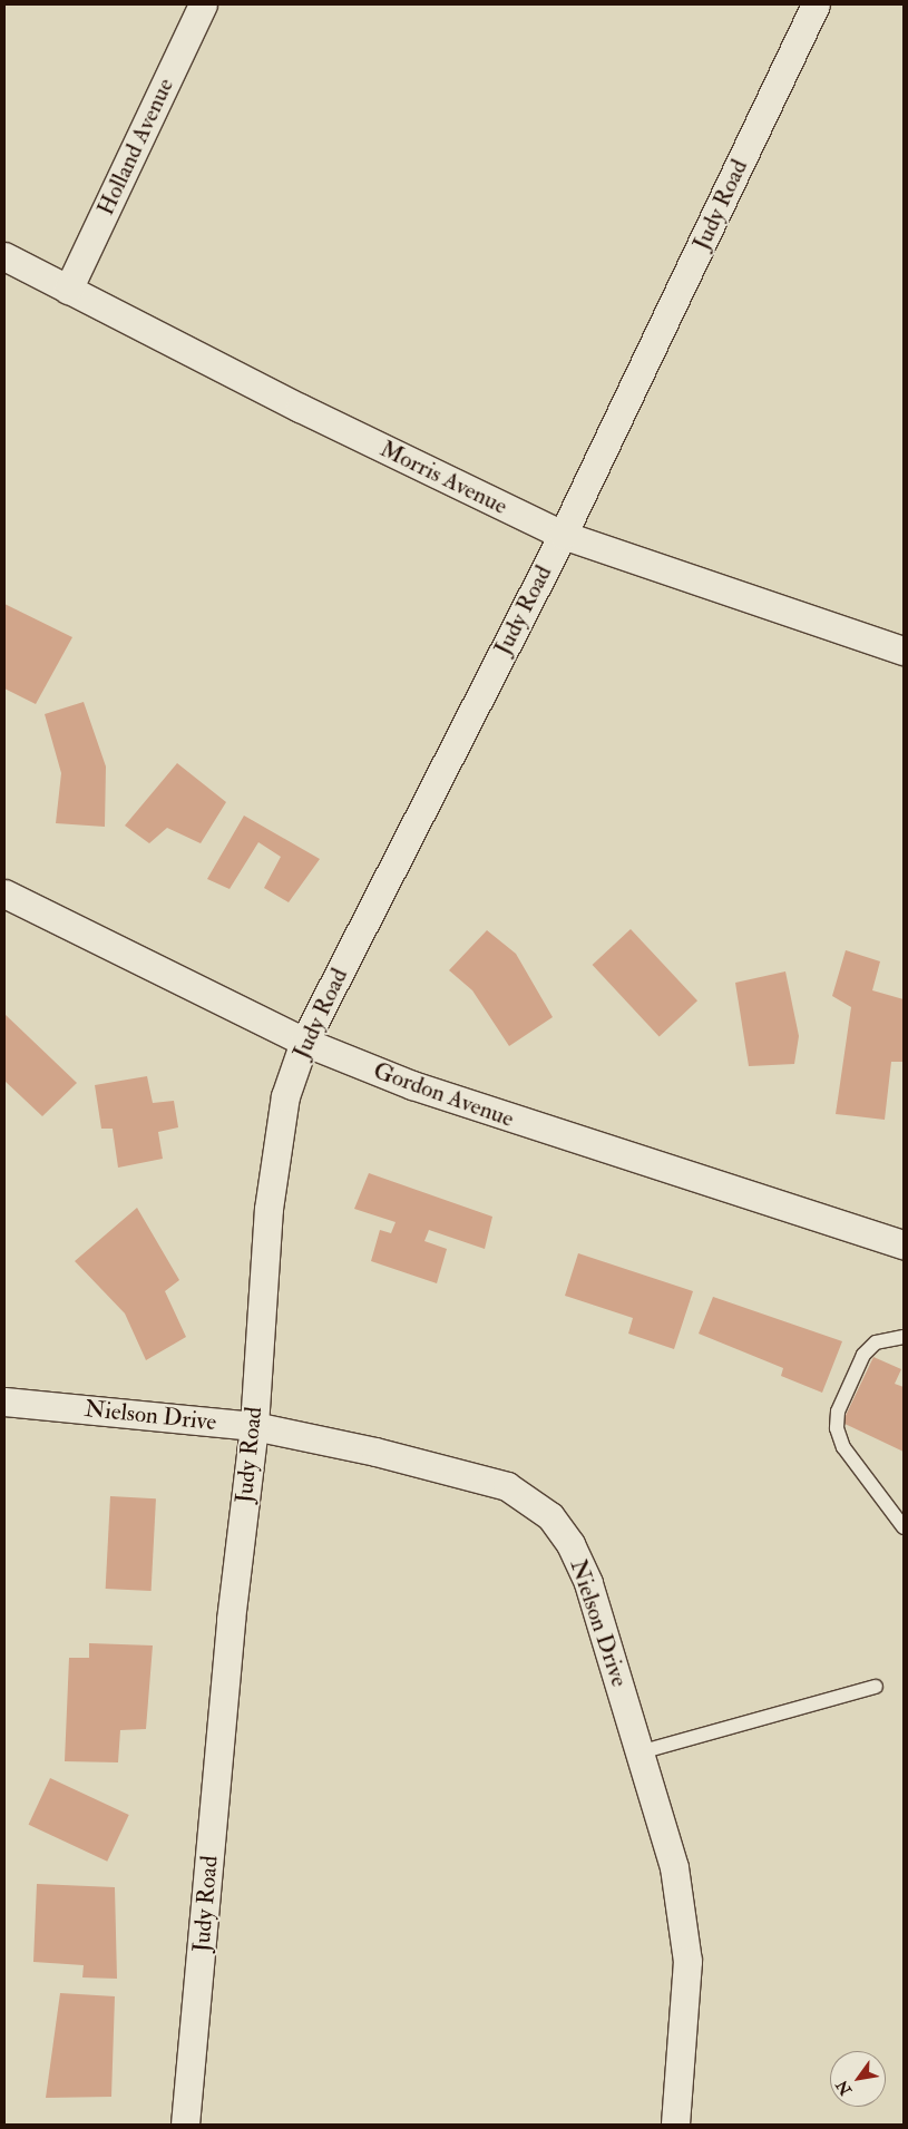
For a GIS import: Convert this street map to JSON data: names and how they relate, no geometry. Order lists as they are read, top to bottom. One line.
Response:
{"streets":{"street":["Holland Avenue","Judy Road","Morris Avenue","Gordon Avenue","Nielson Drive"]},"crossings":[["Holland Avenue","Morris Avenue"],["Judy Road","Morris Avenue"],["Judy Road","Gordon Avenue"],["Judy Road","Nielson Drive"]],"north":"bottom left"}
